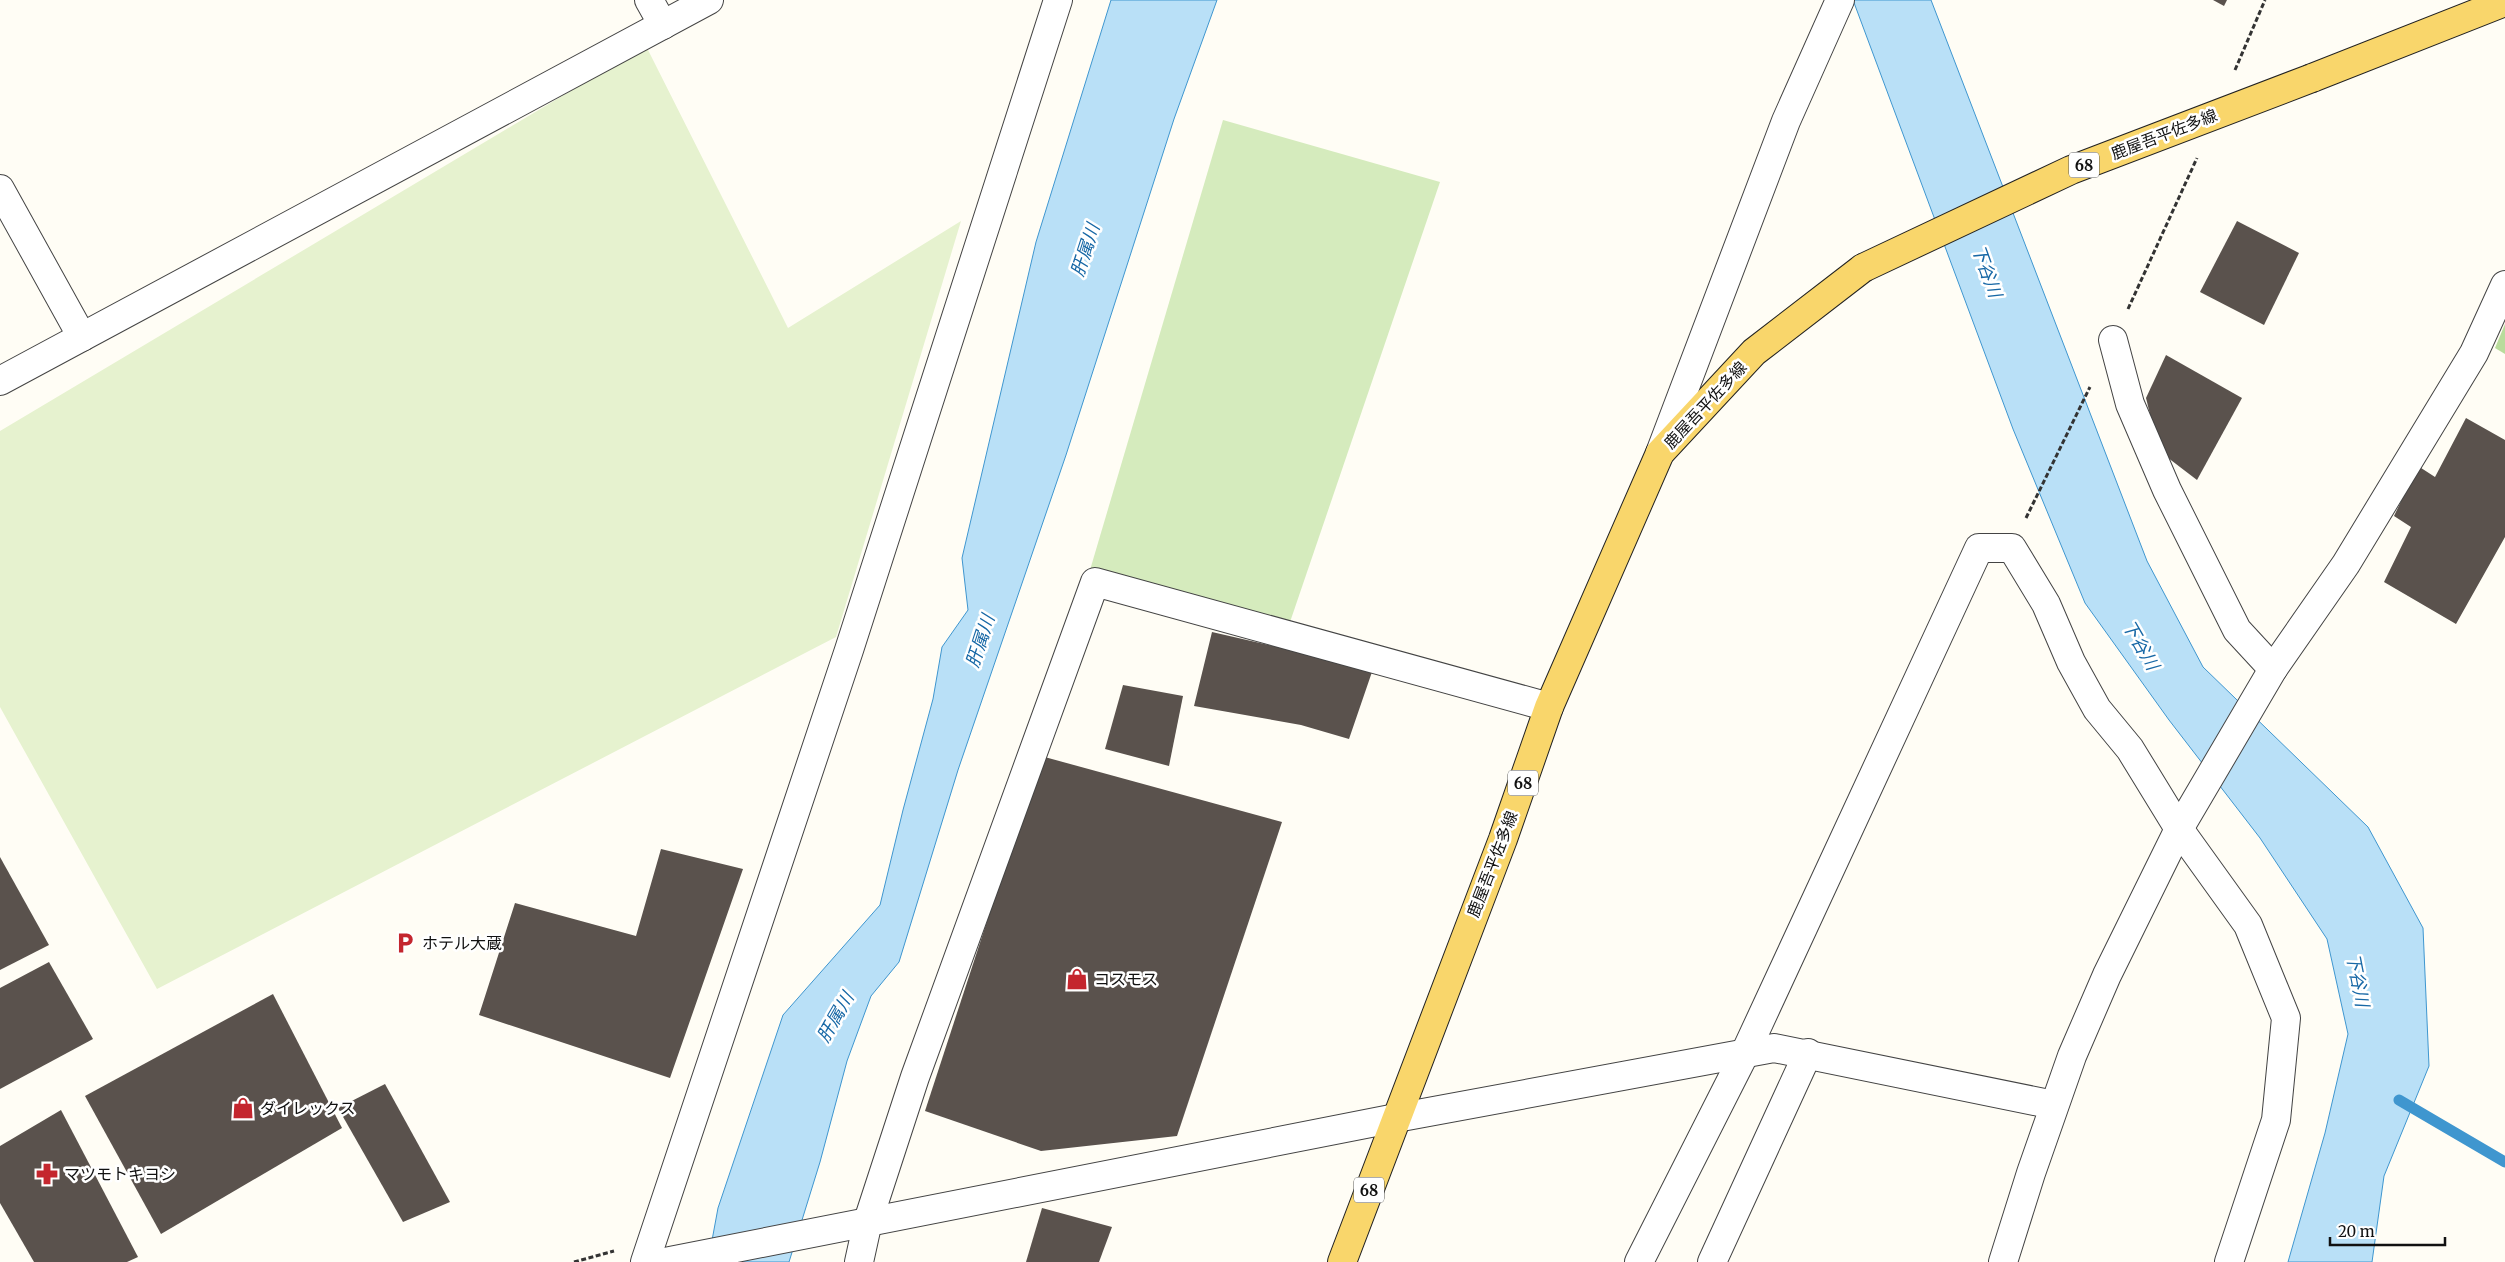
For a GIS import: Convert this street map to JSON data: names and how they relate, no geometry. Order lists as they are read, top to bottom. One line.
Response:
{"streets":{"main road":["鹿屋吾平佐多線","68"]},"water":["肝属川","下谷川"],"places":{"parking":["ホテル大蔵"],"shop":["コスモス","ダイレックス"],"pharmacy":["マツモトキヨシ"]},"scale_bar":"20 m"}
